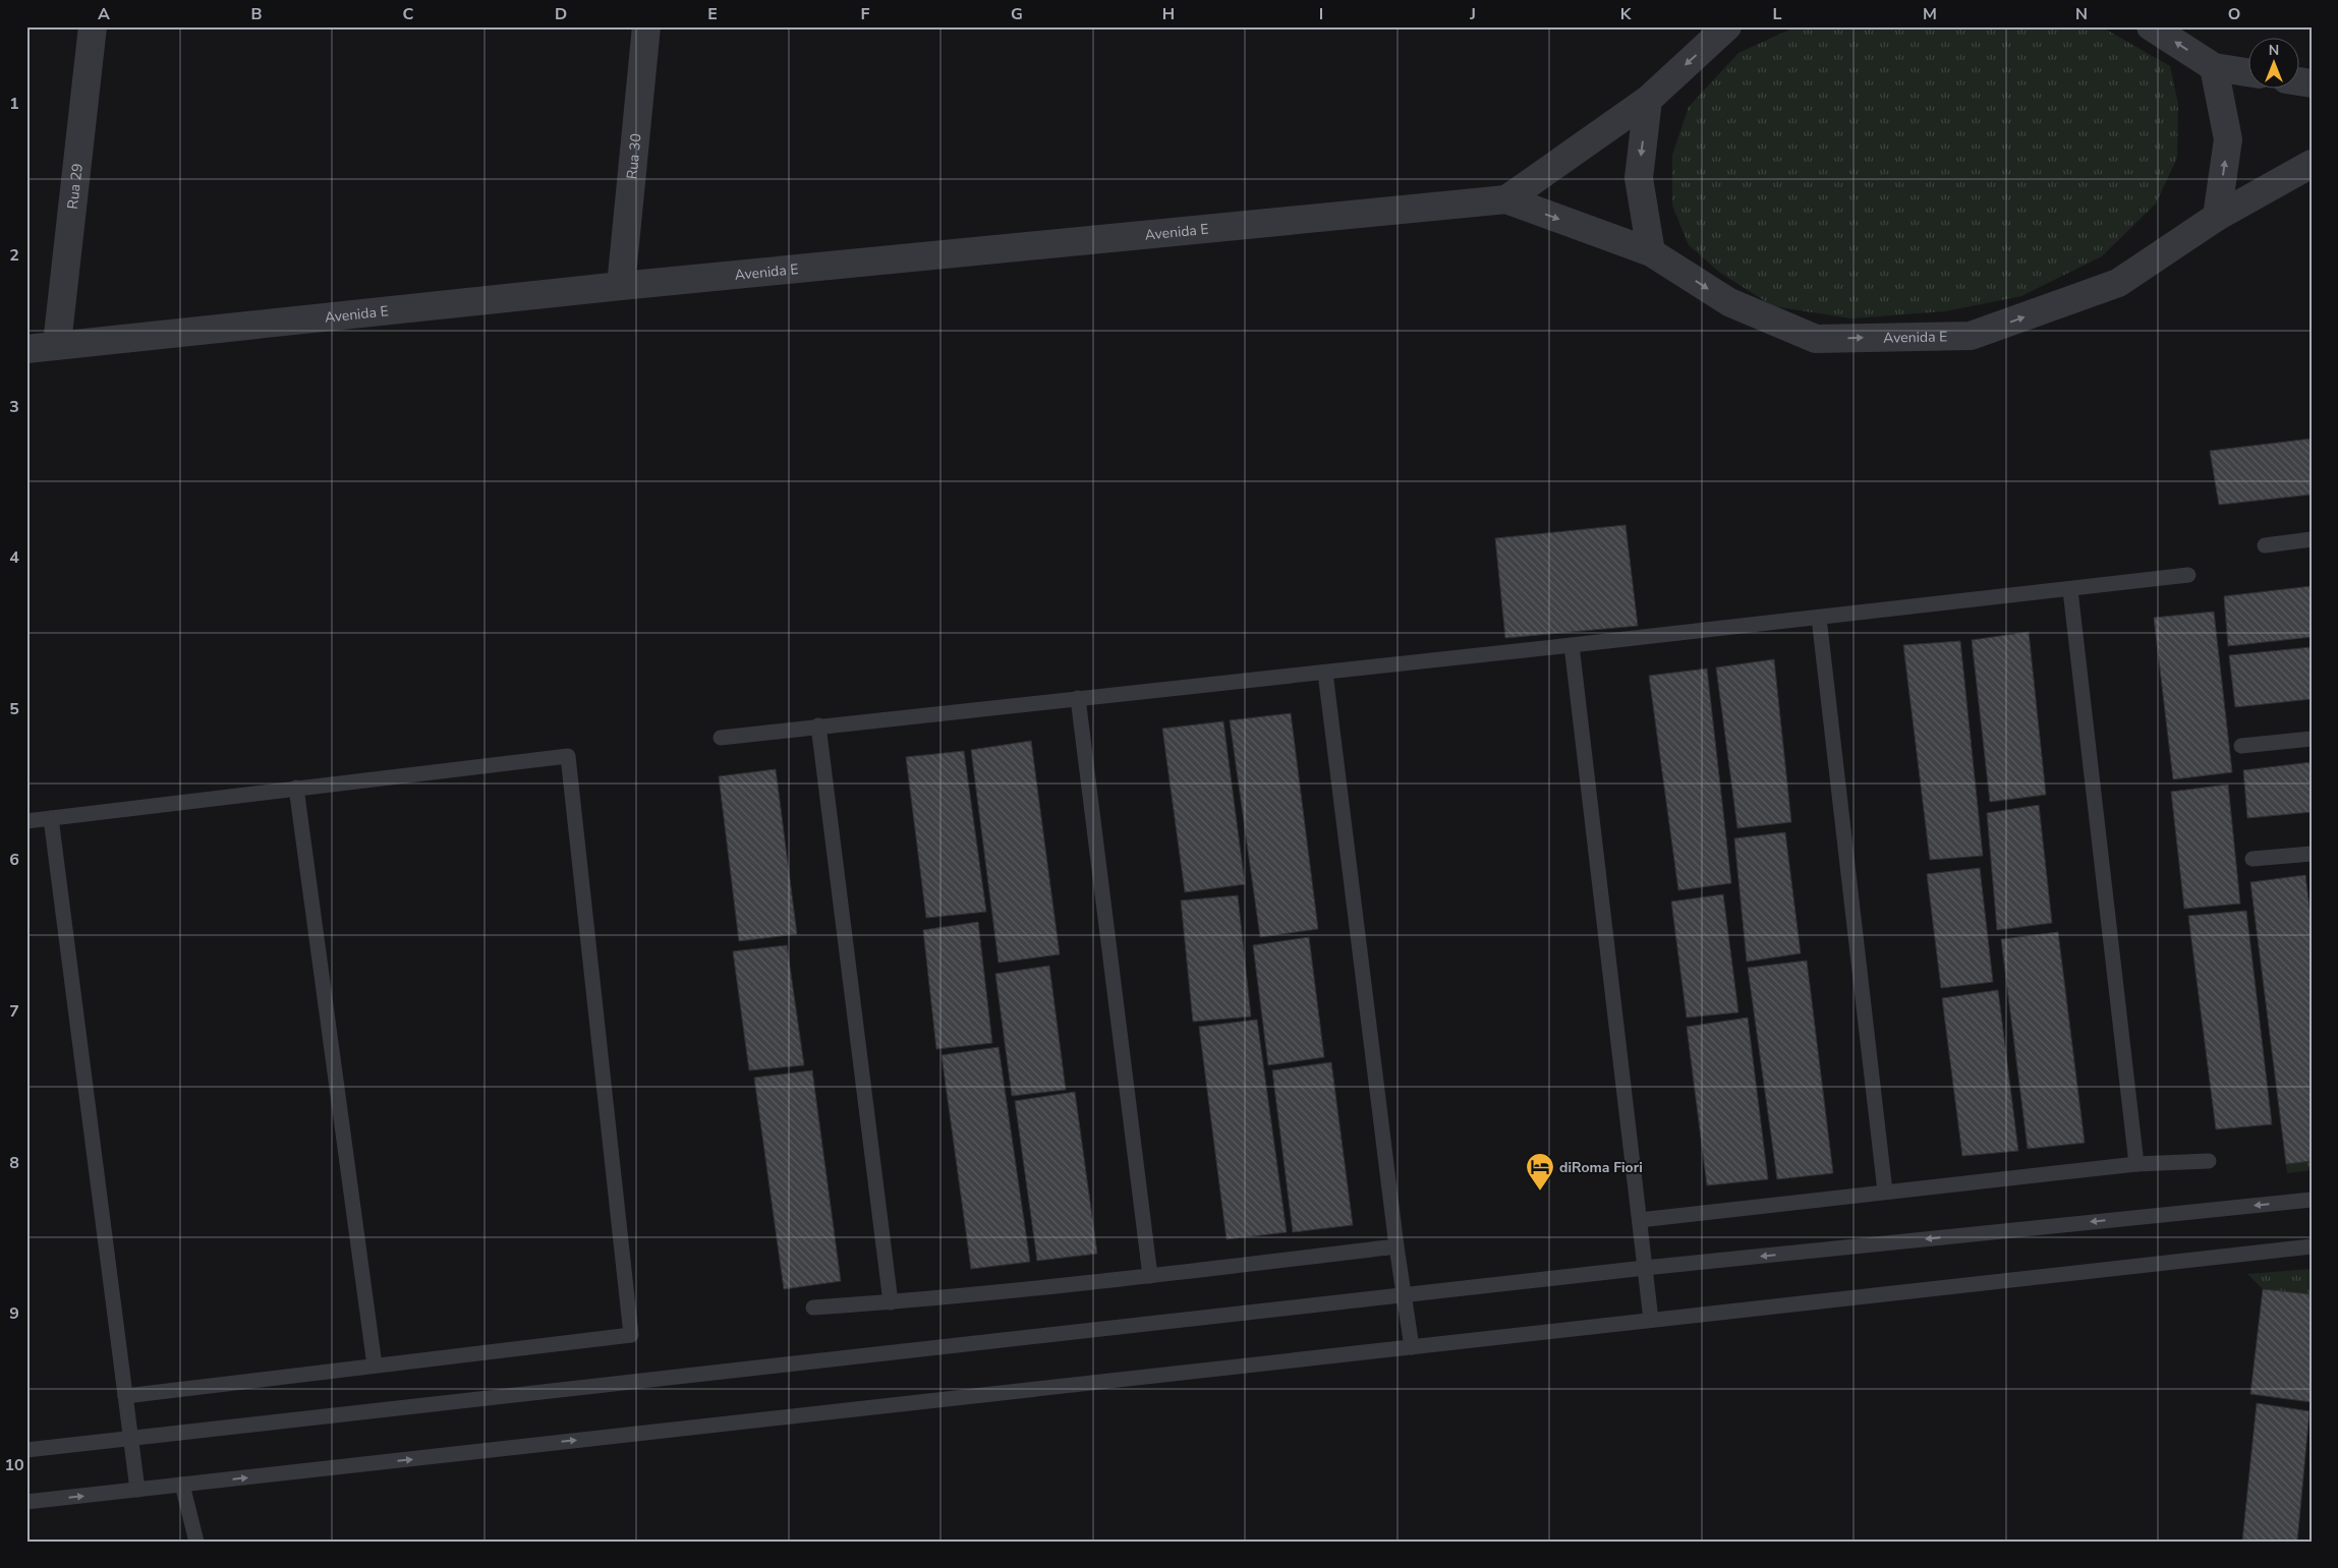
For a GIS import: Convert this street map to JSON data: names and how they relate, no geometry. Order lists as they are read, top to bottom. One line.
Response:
{"streets":{"street":["Rua 30","Rua 29","Avenida E"]},"crossings":[["Rua 30","Avenida E"],["Rua 29","Avenida E"]],"places":{"hotel":["diRoma Fiori"]},"north":"top","grid":{"columns":["A","B","C","D","E","F","G","H","I","J","K","L","M","N","O"],"rows":["1","2","3","4","5","6","7","8","9","10"]}}
